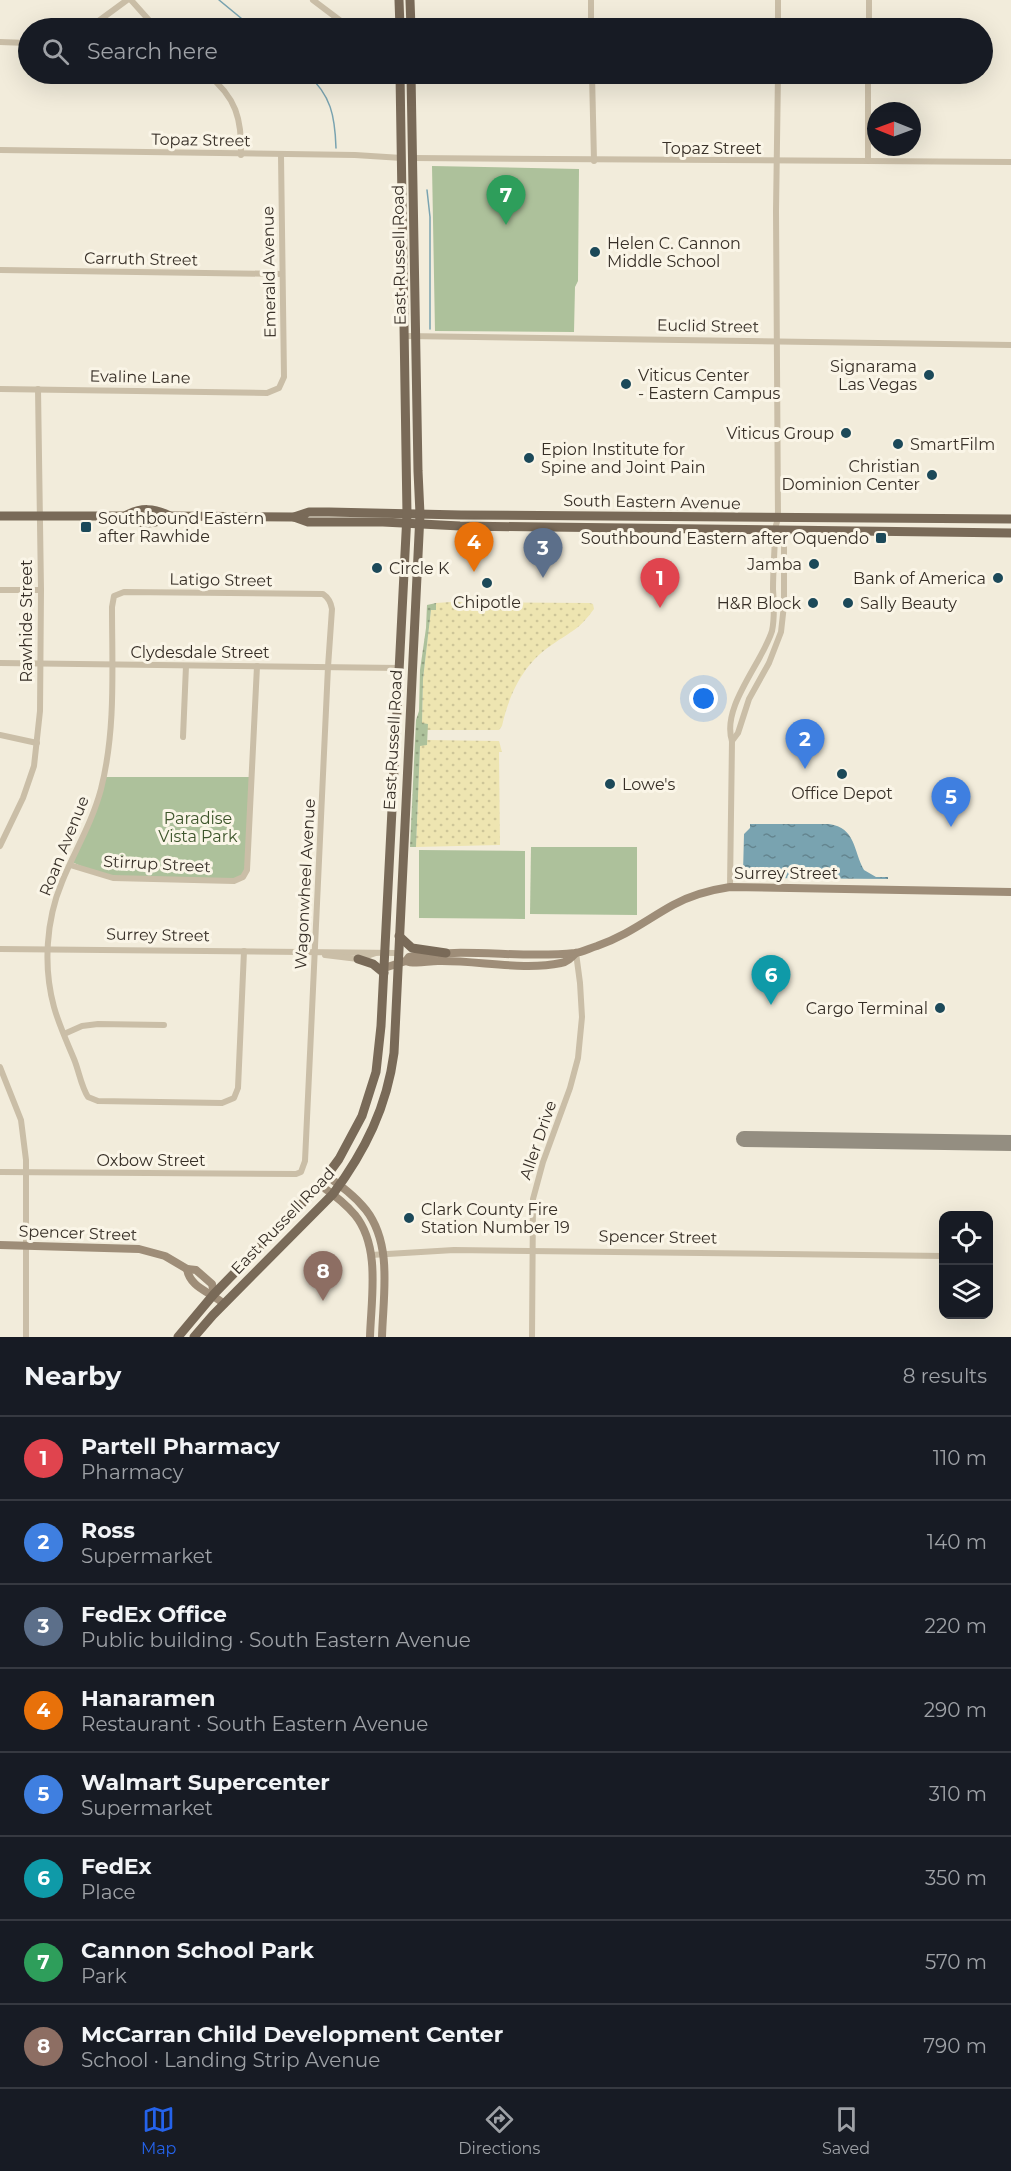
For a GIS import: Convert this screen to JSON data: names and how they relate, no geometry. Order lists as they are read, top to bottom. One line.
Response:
{"streets":{"main road":["East Russell Road","South Eastern Avenue"],"street":["Topaz Street","Carruth Street","Emerald Avenue","Euclid Street","Evaline Lane","Latigo Street","Rawhide Street","Clydesdale Street","Roan Avenue","Stirrup Street","Surrey Street","Wagonwheel Avenue","Aller Drive","Oxbow Street","Spencer Street"]},"crossings":[["Topaz Street","East Russell Road"],["Topaz Street","Emerald Avenue"],["East Russell Road","Euclid Street"],["East Russell Road","South Eastern Avenue"],["East Russell Road","Clydesdale Street"],["East Russell Road","Surrey Street"],["East Russell Road","Spencer Street"],["Carruth Street","Emerald Avenue"],["Emerald Avenue","Evaline Lane"],["Evaline Lane","Rawhide Street"],["South Eastern Avenue","Rawhide Street"],["Latigo Street","Roan Avenue"],["Latigo Street","Wagonwheel Avenue"],["Rawhide Street","Clydesdale Street"],["Clydesdale Street","Roan Avenue"],["Clydesdale Street","Stirrup Street"],["Clydesdale Street","Wagonwheel Avenue"],["Roan Avenue","Stirrup Street"],["Roan Avenue","Surrey Street"],["Surrey Street","Wagonwheel Avenue"],["Surrey Street","Aller Drive"],["Wagonwheel Avenue","Oxbow Street"],["Aller Drive","Spencer Street"]],"parks":["Paradise Vista Park"],"places":{"other":["Helen C. Cannon Middle School","Signarama Las Vegas","Viticus Center - Eastern Campus","Viticus Group","SmartFilm","Epion Institute for Spine and Joint Pain","Christian Dominion Center","Jamba","Circle K","Bank of America","Chipotle","H&R Block","Sally Beauty","Office Depot","Lowe's","Cargo Terminal","Clark County Fire Station Number 19"],"transit":["Southbound Eastern after Rawhide","Southbound Eastern after Oquendo"]},"north":"left","page":{"search":"Search here","pins":["7","4","3","1","2","5","6","8"],"heading":["Nearby","8 results"],"list":[{"mark":"1","name":"Partell Pharmacy","note":"Pharmacy","value":"110 m"},{"mark":"2","name":"Ross","note":"Supermarket","value":"140 m"},{"mark":"3","name":"FedEx Office","note":"Public building · South Eastern Avenue","value":"220 m"},{"mark":"4","name":"Hanaramen","note":"Restaurant · South Eastern Avenue","value":"290 m"},{"mark":"5","name":"Walmart Supercenter","note":"Supermarket","value":"310 m"},{"mark":"6","name":"FedEx","note":"Place","value":"350 m"},{"mark":"7","name":"Cannon School Park","note":"Park","value":"570 m"},{"mark":"8","name":"McCarran Child Development Center","note":"School · Landing Strip Avenue","value":"790 m"}],"nav":["Map","Directions","Saved"]}}
